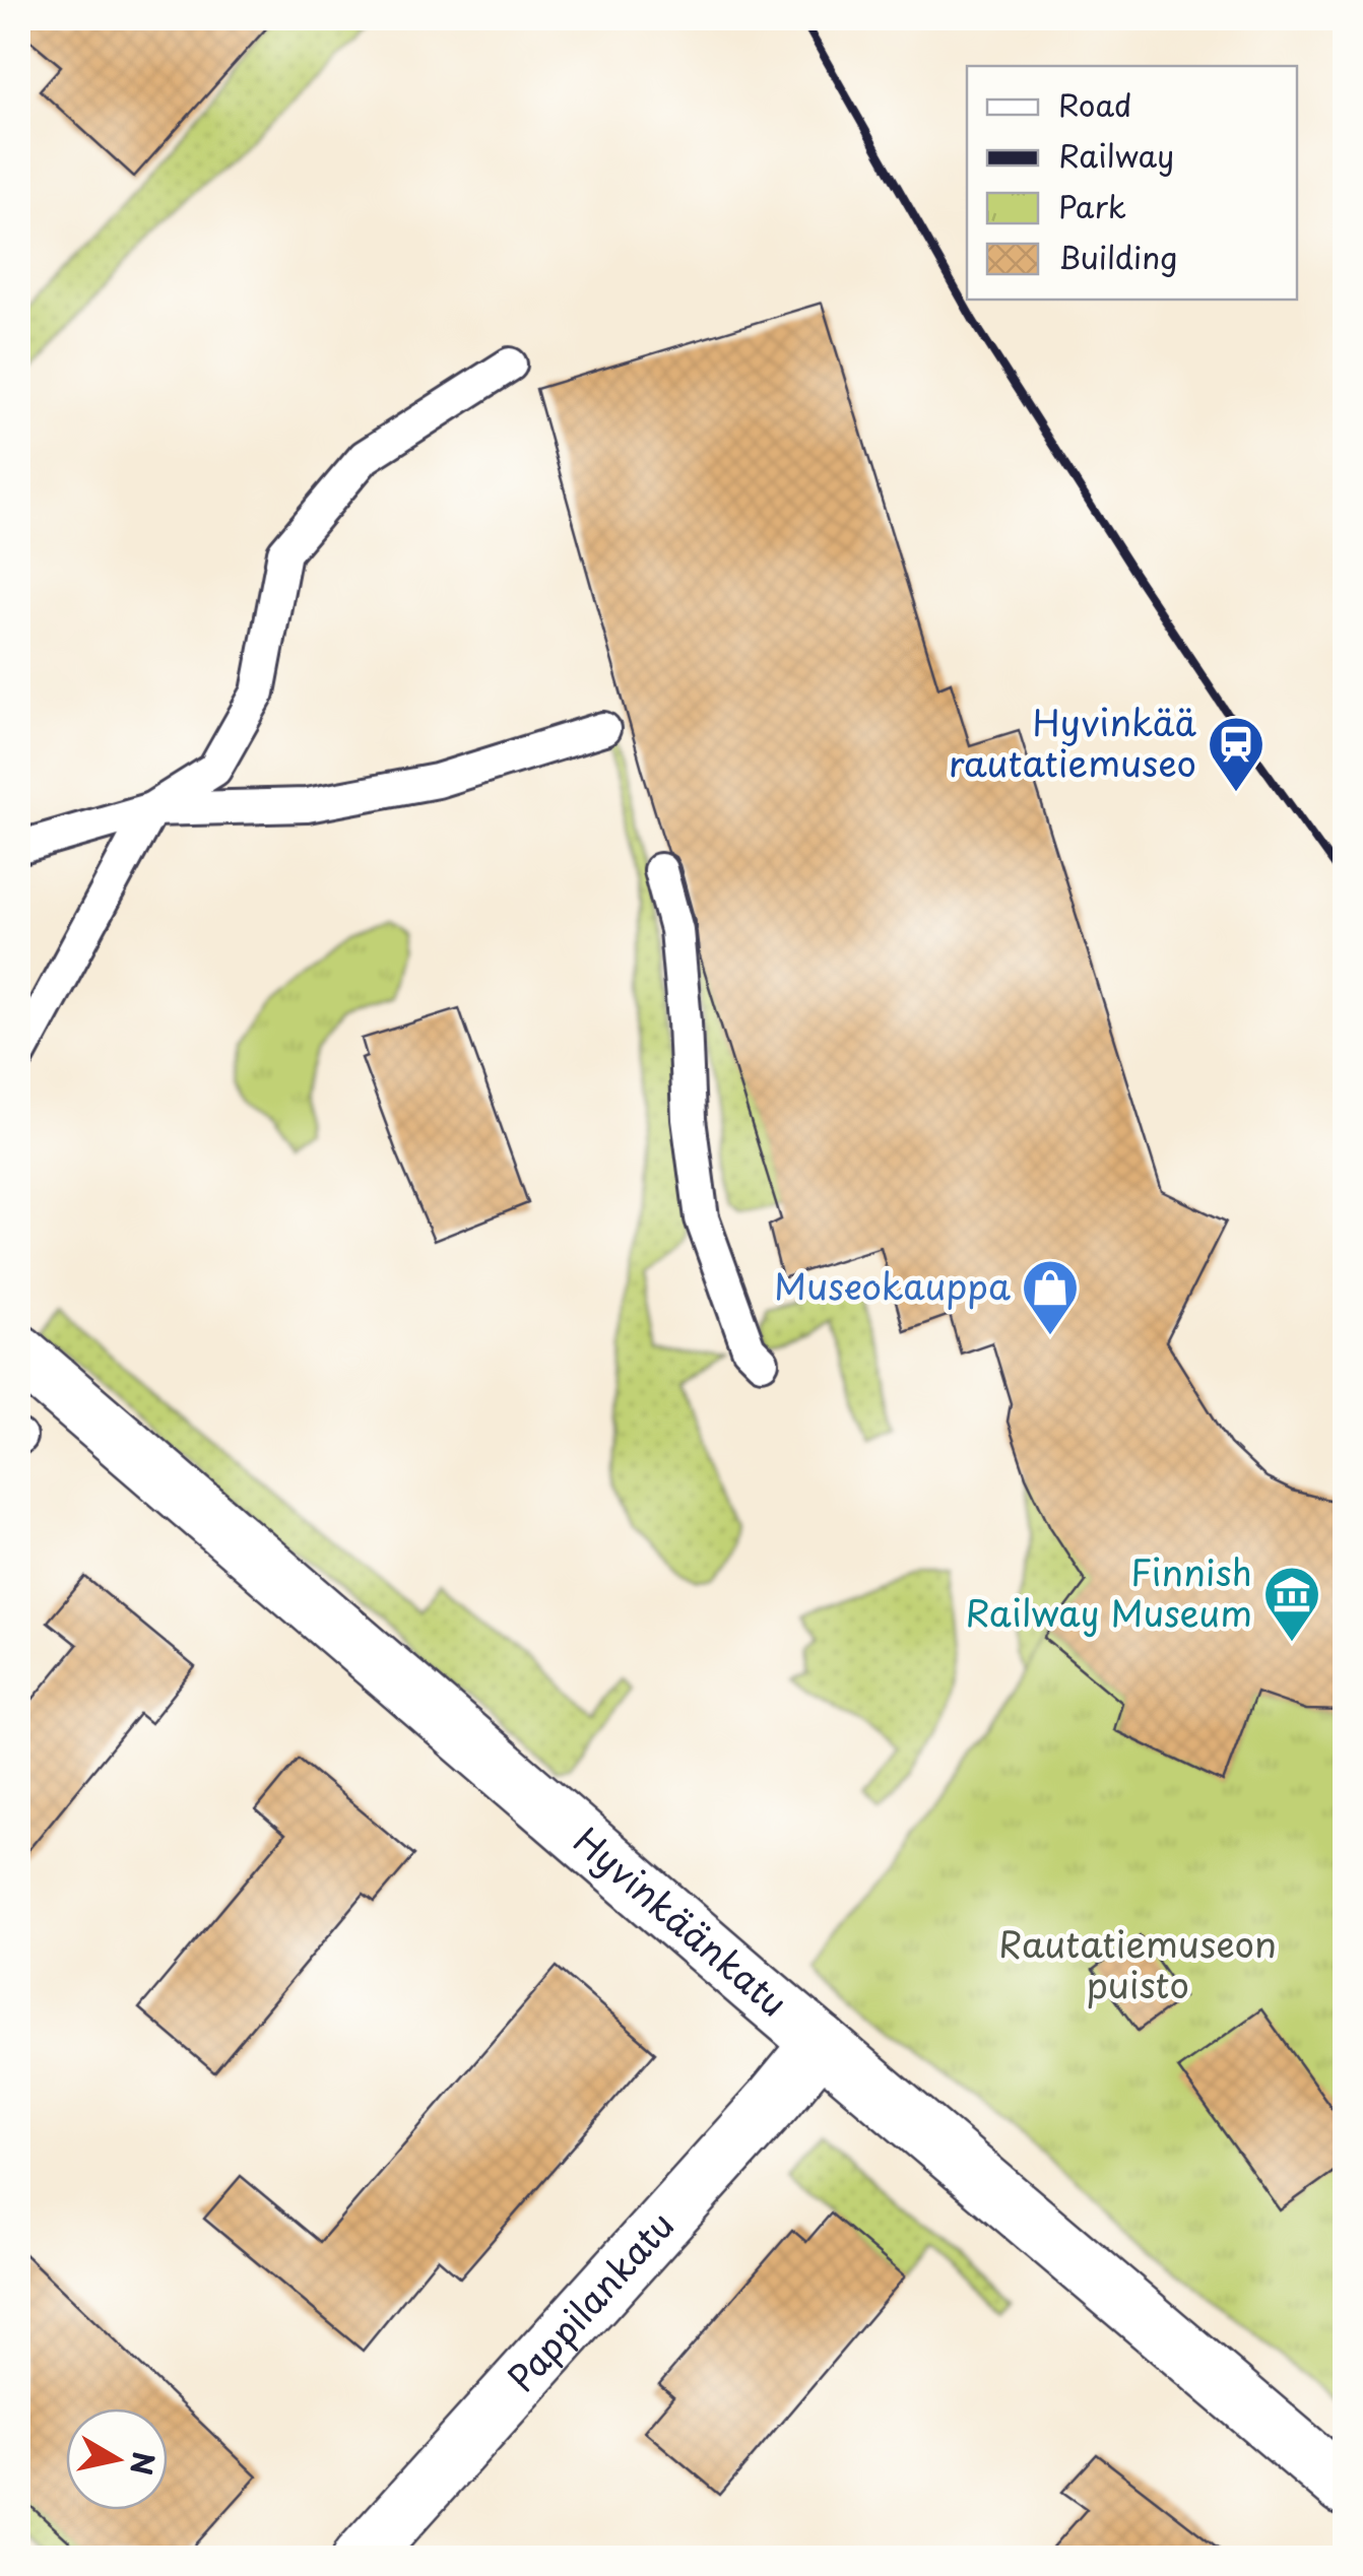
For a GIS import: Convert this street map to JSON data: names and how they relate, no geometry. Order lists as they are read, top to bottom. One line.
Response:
{"streets":{"street":["Hyvinkäänkatu","Pappilankatu"]},"crossings":[["Hyvinkäänkatu","Pappilankatu"]],"parks":["Rautatiemuseon puisto"],"places":{"station":["Hyvinkää rautatiemuseo"],"shop":["Museokauppa"],"museum":["Finnish Railway Museum"]},"legend":["Road","Railway","Park","Building"],"north":"right"}
